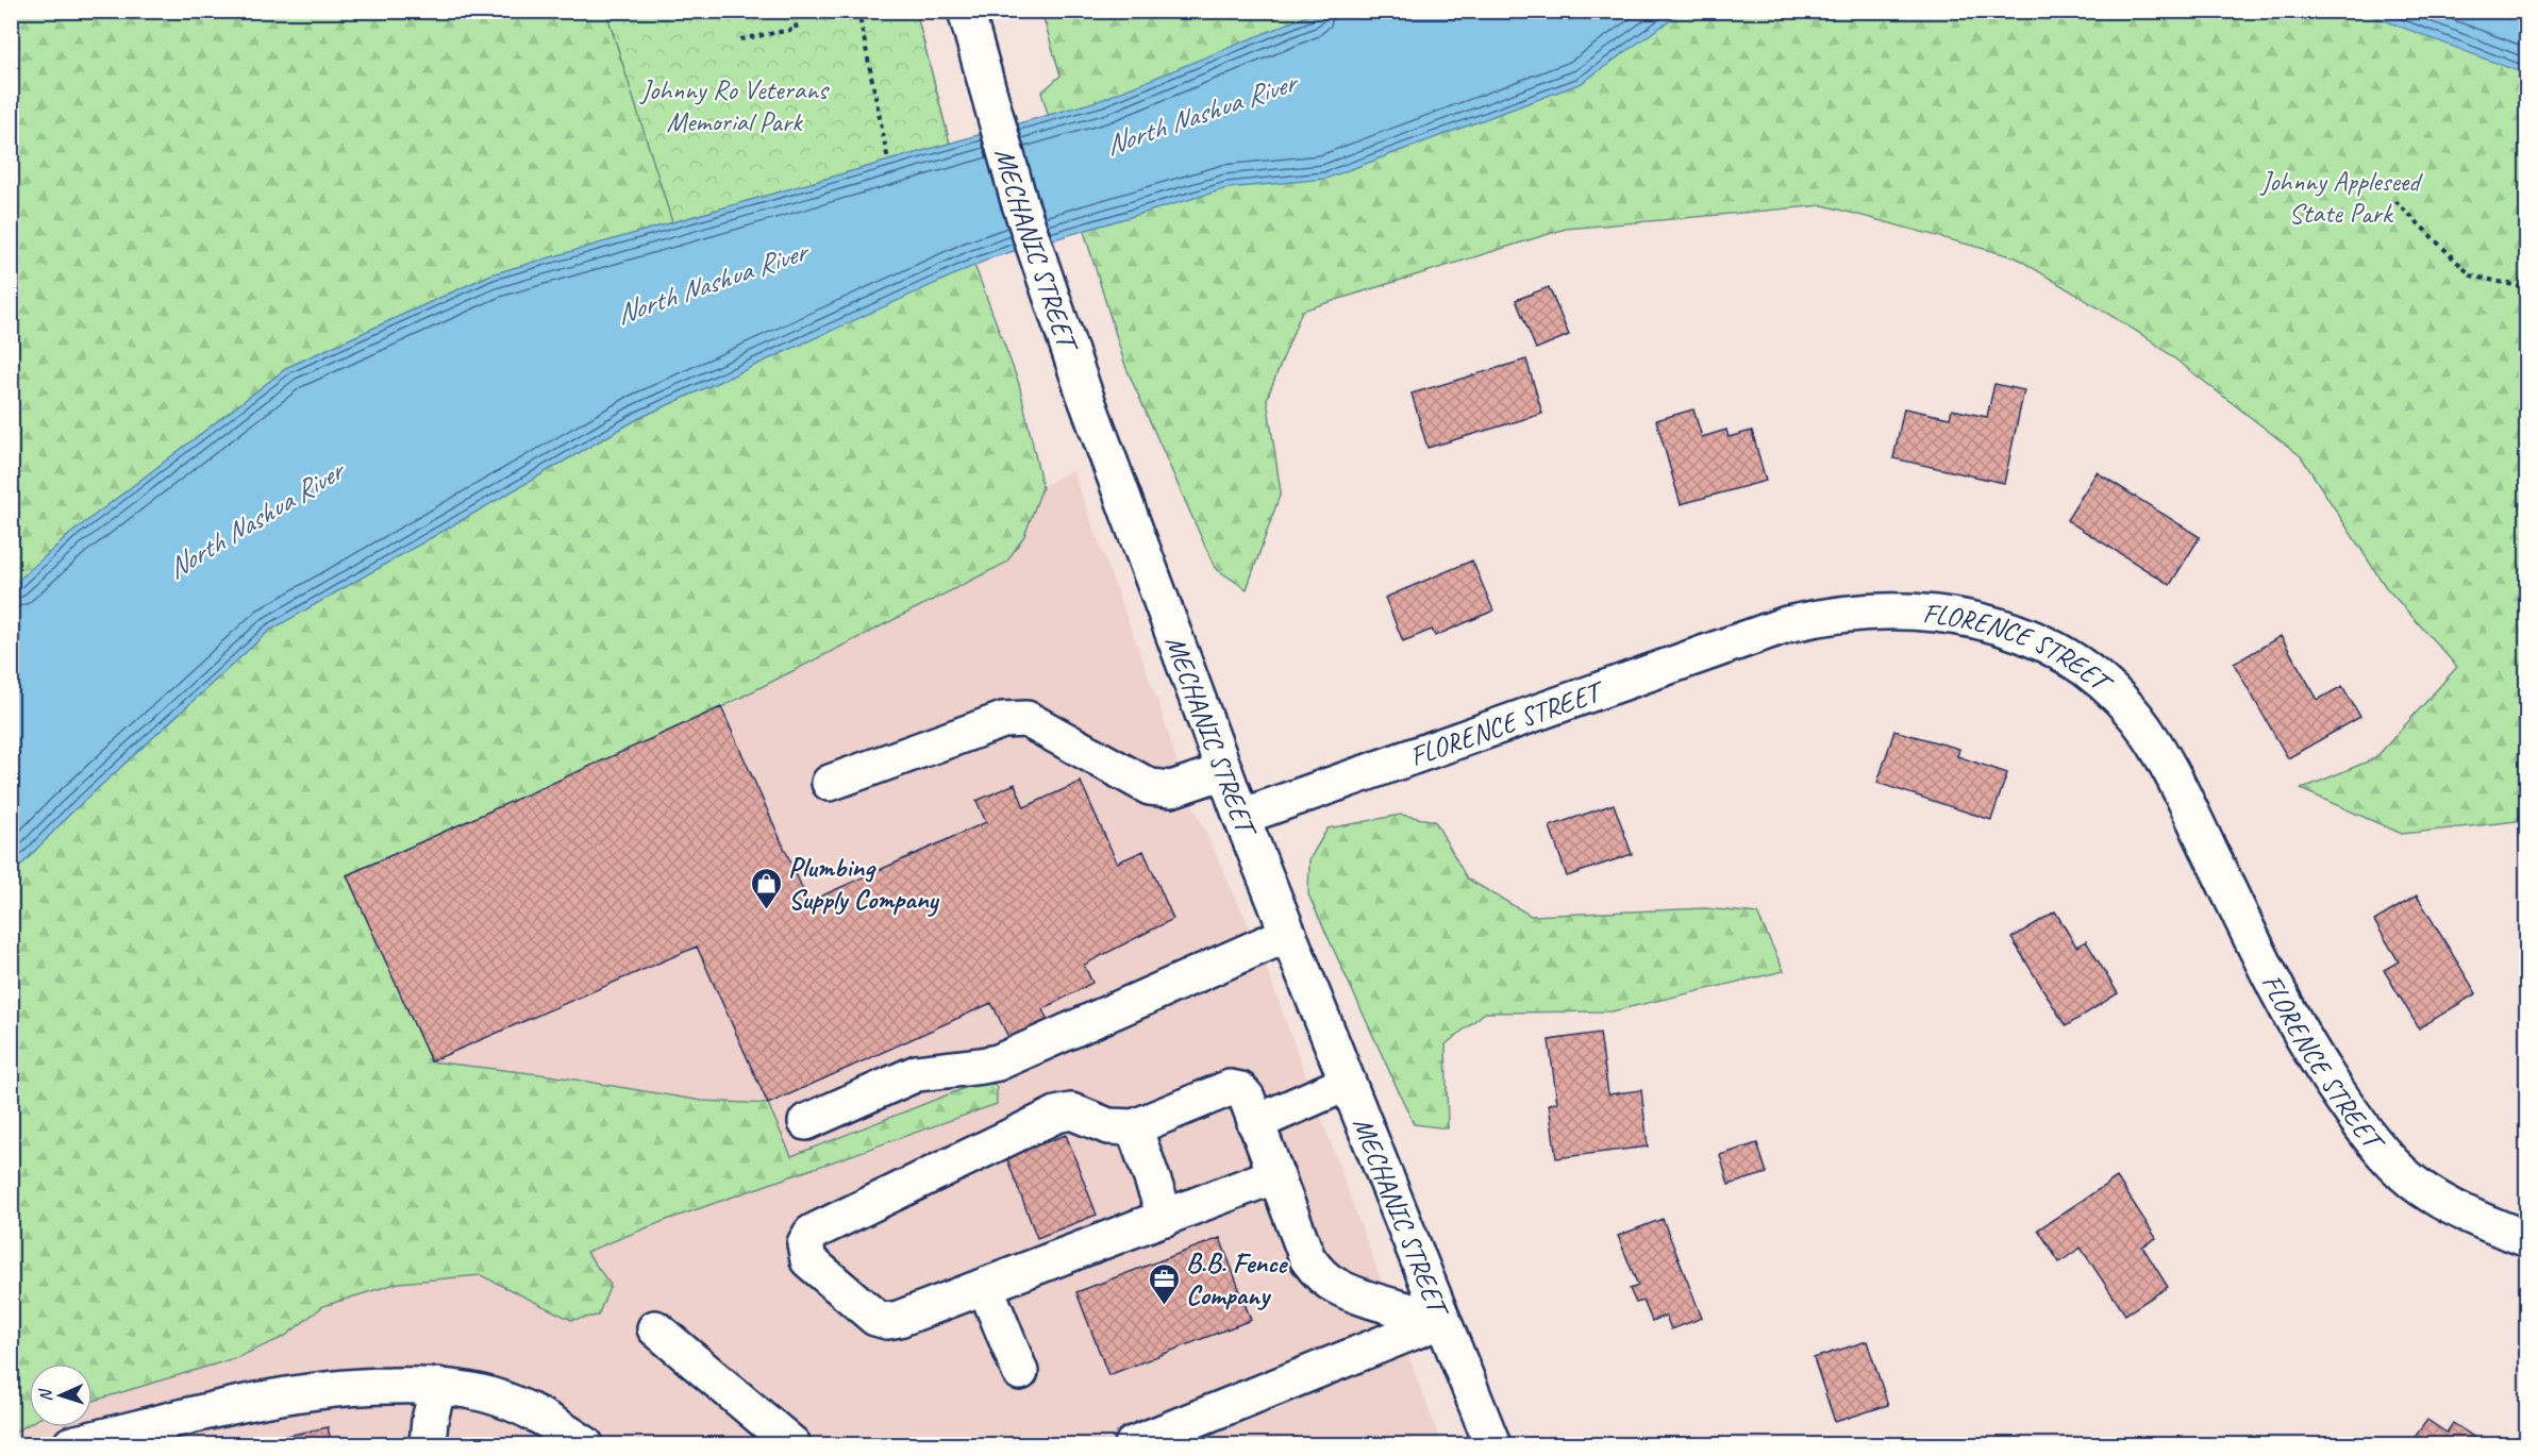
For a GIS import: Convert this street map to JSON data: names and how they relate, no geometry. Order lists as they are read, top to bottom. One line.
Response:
{"streets":{"street":["MECHANIC STREET","FLORENCE STREET"]},"crossings":[["MECHANIC STREET","FLORENCE STREET"]],"water":["North Nashua River"],"parks":["Johnny Ro Veterans Memorial Park","Johnny Appleseed State Park"],"places":{"shop":["Plumbing Supply Company"],"office":["B.B. Fence Company"]},"north":"left"}
